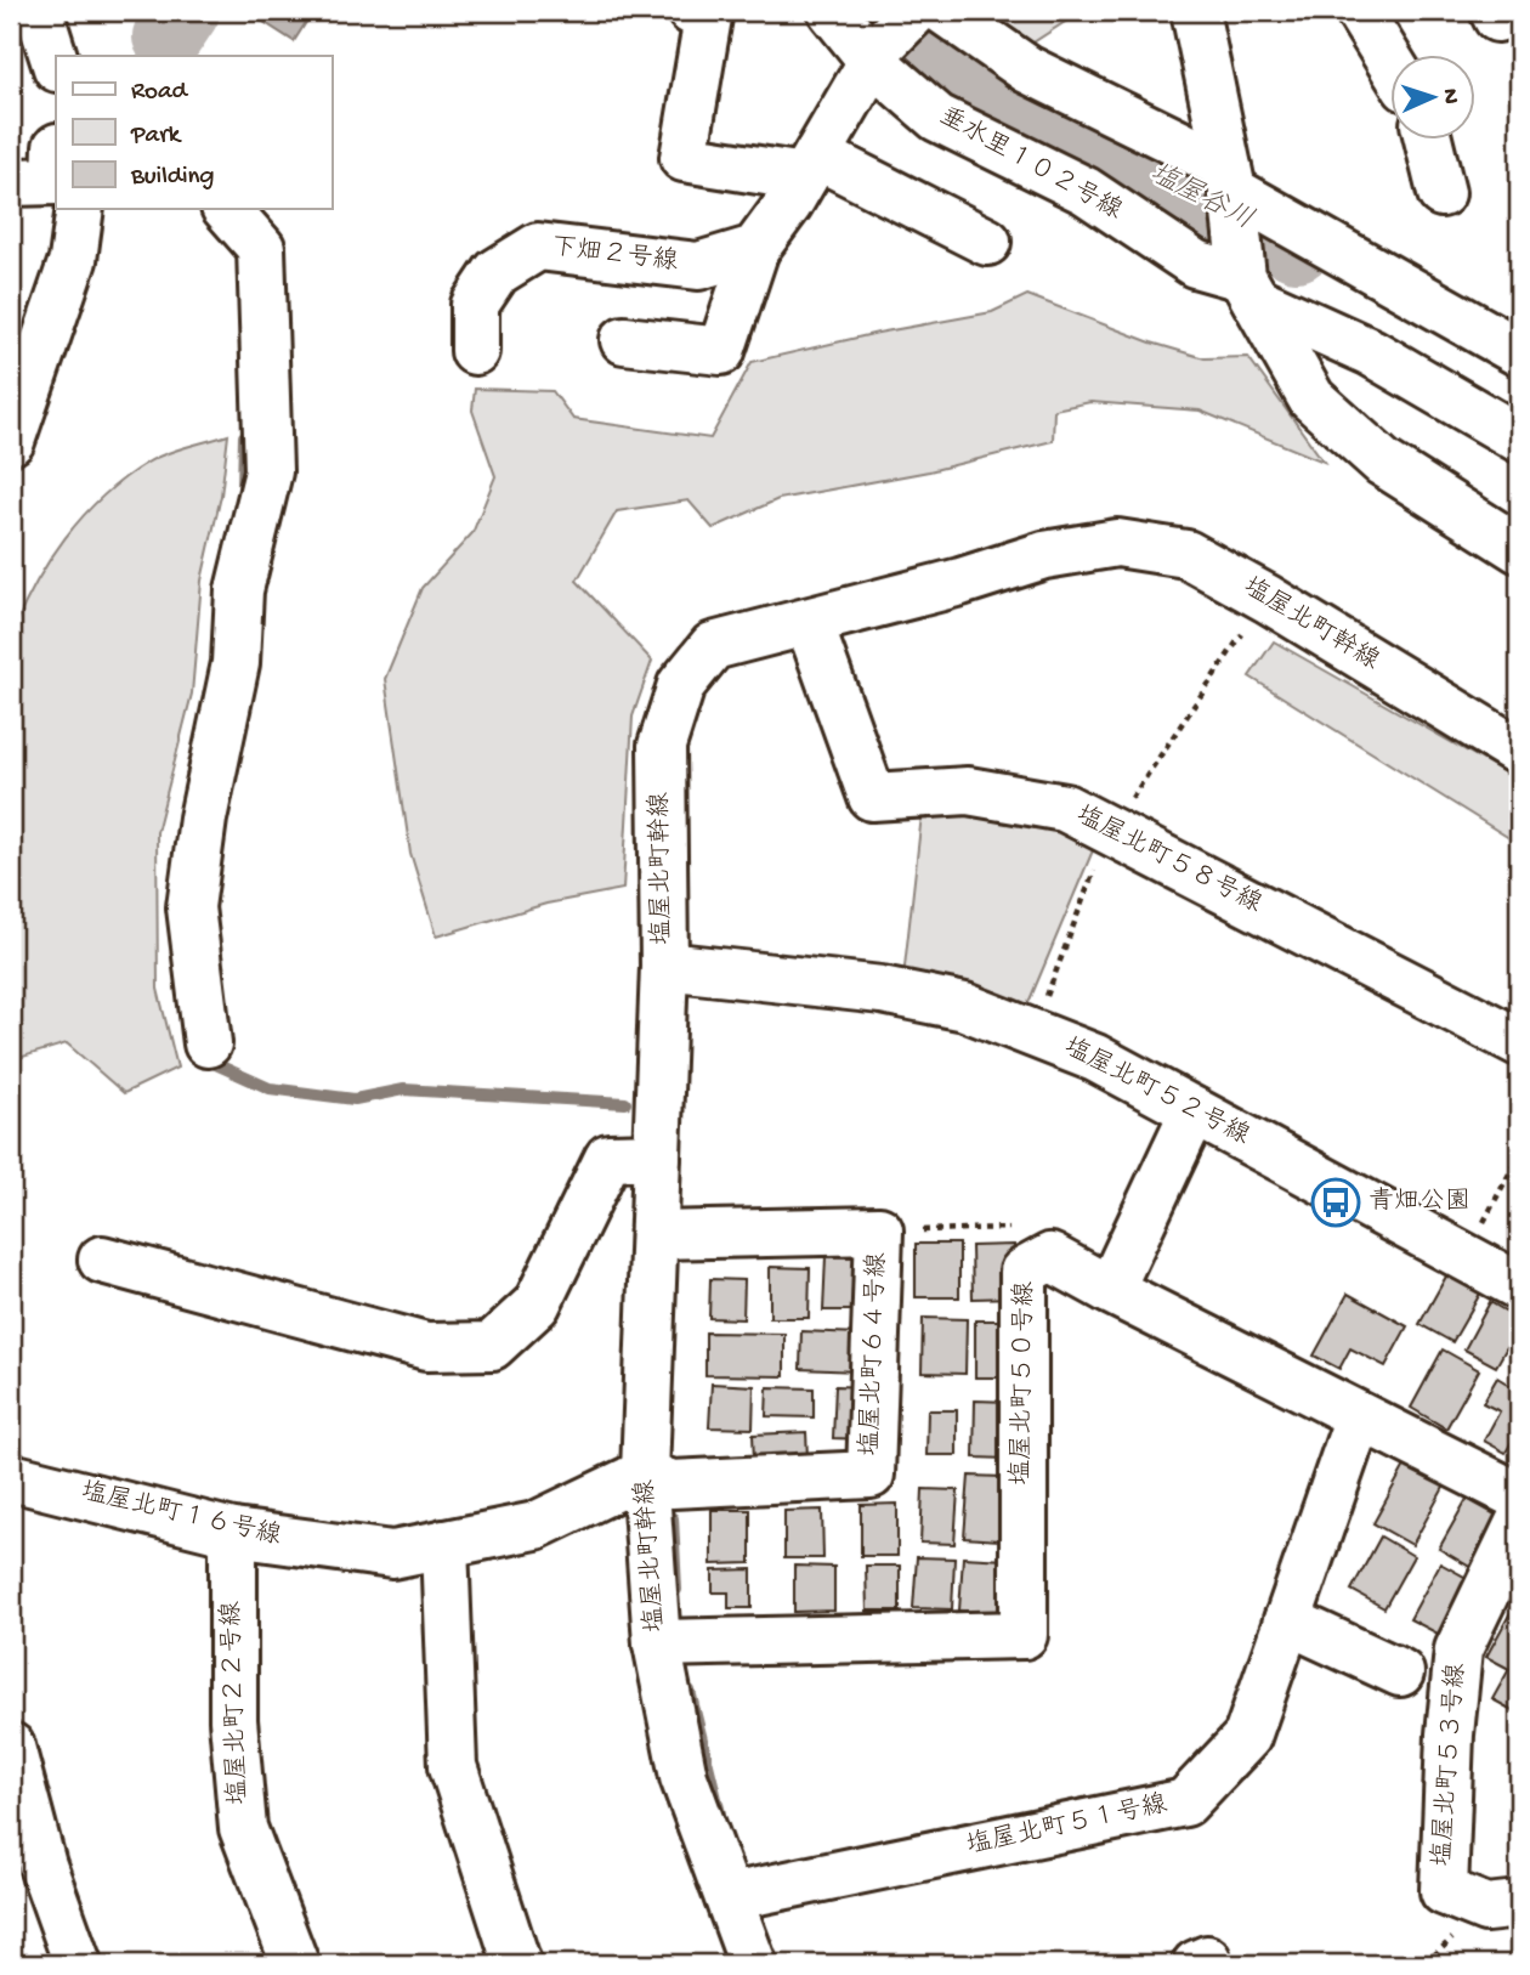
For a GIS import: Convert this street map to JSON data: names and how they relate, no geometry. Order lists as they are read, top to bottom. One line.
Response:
{"streets":{"street":["垂水里１０２号線","下畑２号線","塩屋北町幹線","塩屋北町５８号線","塩屋北町５２号線","塩屋北町６４号線","塩屋北町５０号線","塩屋北町１６号線","塩屋北町２２号線","塩屋北町５３号線","塩屋北町５１号線"]},"crossings":[["塩屋北町幹線","塩屋北町５８号線"],["塩屋北町幹線","塩屋北町５２号線"],["塩屋北町幹線","塩屋北町６４号線"],["塩屋北町幹線","塩屋北町５０号線"],["塩屋北町幹線","塩屋北町１６号線"],["塩屋北町幹線","塩屋北町５１号線"],["塩屋北町６４号線","塩屋北町１６号線"],["塩屋北町５０号線","塩屋北町５１号線"],["塩屋北町１６号線","塩屋北町２２号線"]],"water":["塩屋谷川"],"places":{"bus stop":["青畑公園"]},"legend":["Road","Park","Building"],"north":"right"}
